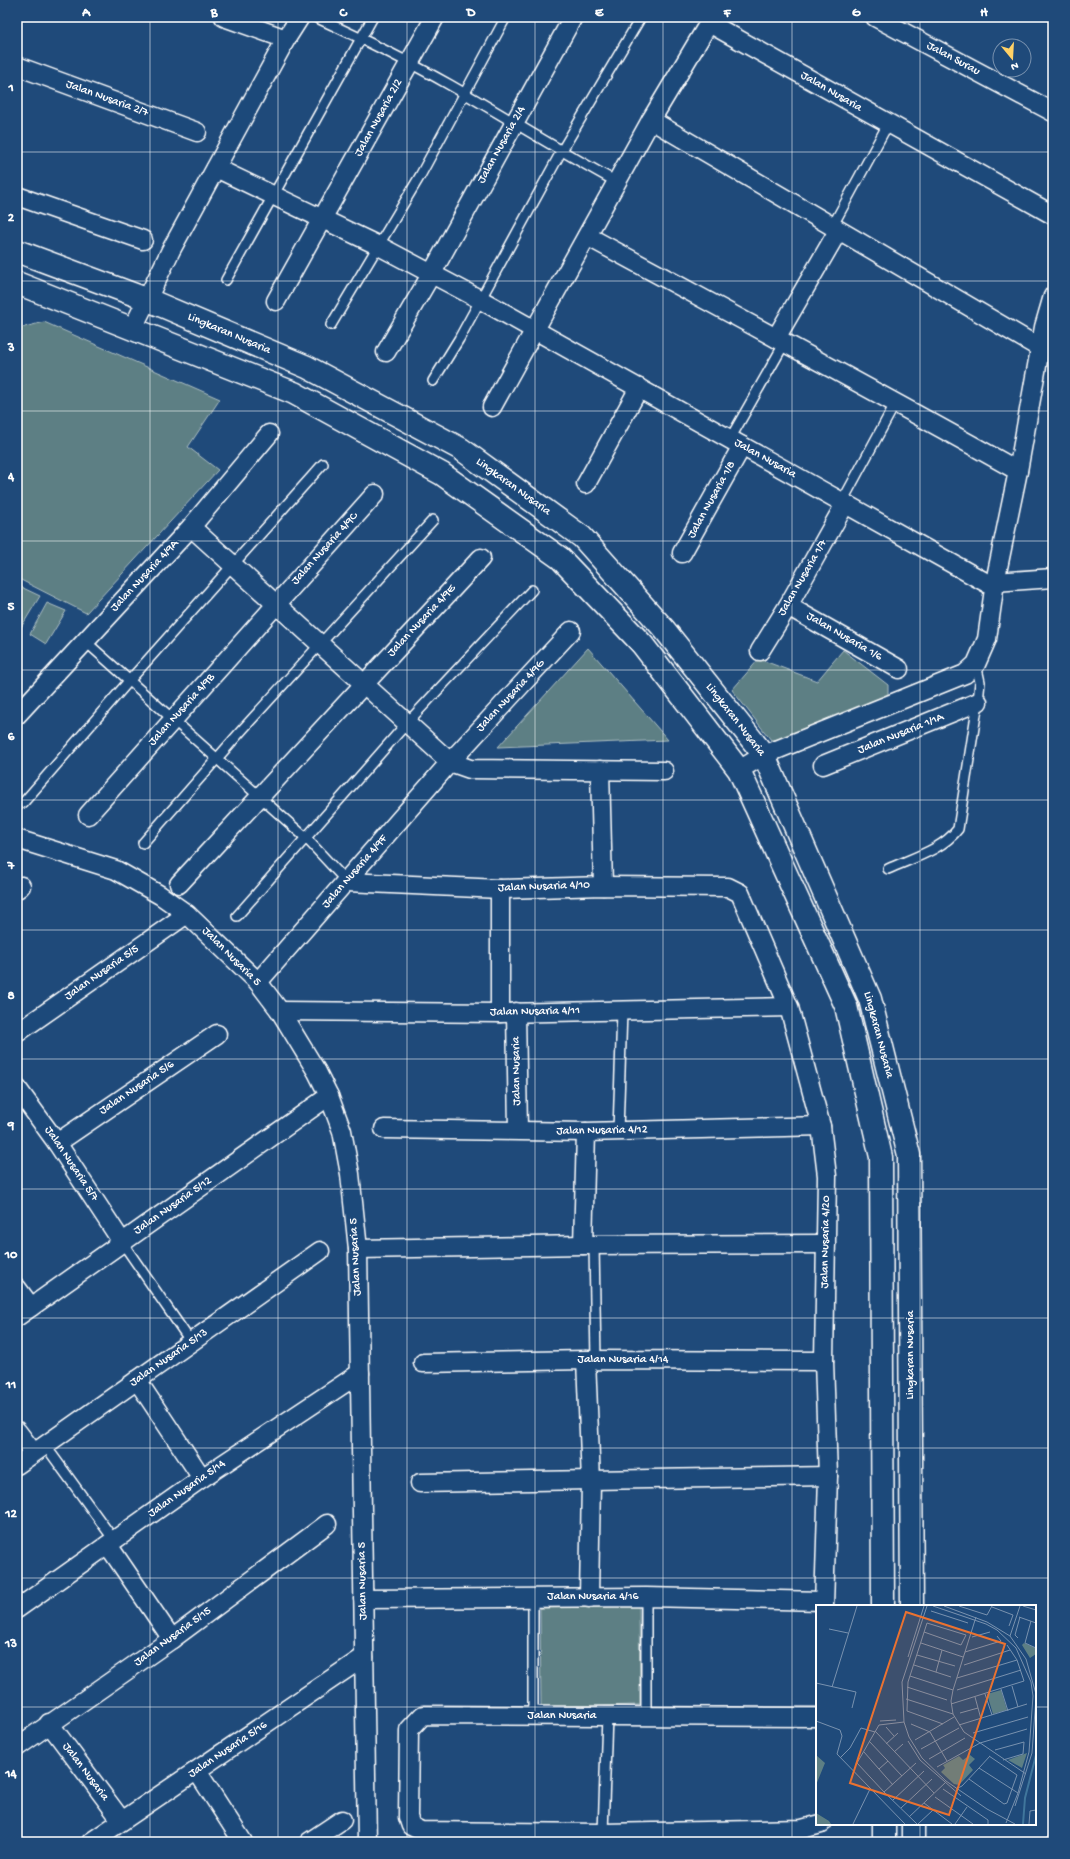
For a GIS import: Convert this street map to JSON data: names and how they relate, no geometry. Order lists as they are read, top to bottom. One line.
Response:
{"streets":{"main road":["Lingkaran Nusaria"],"street":["Jalan Surau","Jalan Nusaria","Jalan Nusaria 2/7","Jalan Nusaria 2/2","Jalan Nusaria 2/4","Jalan Nusaria 1/8","Jalan Nusaria 4/9C","Jalan Nusaria 4/9A","Jalan Nusaria 1/7","Jalan Nusaria 4/9E","Jalan Nusaria 1/6","Jalan Nusaria 4/9G","Jalan Nusaria 4/9B","Jalan Nusaria 1/1A","Jalan Nusaria 4/9F","Jalan Nusaria 4/10","Jalan Nusaria 5","Jalan Nusaria 5/5","Jalan Nusaria 4/11","Jalan Nusaria 5/6","Jalan Nusaria 4/12","Jalan Nusaria 5/7","Jalan Nusaria 5/12","Jalan Nusaria 4/20","Jalan Nusaria 5/13","Jalan Nusaria 4/14","Jalan Nusaria 5/14","Jalan Nusaria 4/16","Jalan Nusaria 5/15","Jalan Nusaria 5/16"]},"crossings":[["Jalan Nusaria","Jalan Nusaria 2/2"],["Jalan Nusaria","Jalan Nusaria 2/4"],["Jalan Nusaria","Jalan Nusaria 1/8"],["Jalan Nusaria","Jalan Nusaria 1/7"],["Jalan Nusaria","Jalan Nusaria 4/10"],["Jalan Nusaria","Jalan Nusaria 4/11"],["Jalan Nusaria","Jalan Nusaria 4/12"],["Jalan Nusaria","Jalan Nusaria 5/15"],["Jalan Nusaria","Jalan Nusaria 5/16"],["Jalan Nusaria 4/9C","Jalan Nusaria 4/9B"],["Jalan Nusaria 1/7","Jalan Nusaria 1/6"],["Jalan Nusaria 4/9G","Jalan Nusaria 4/9F"],["Jalan Nusaria 4/9F","Jalan Nusaria 4/10"],["Jalan Nusaria 4/9F","Jalan Nusaria 5"],["Jalan Nusaria 4/10","Jalan Nusaria 4/20"],["Jalan Nusaria 5","Jalan Nusaria 5/5"],["Jalan Nusaria 5","Jalan Nusaria 4/11"],["Jalan Nusaria 5","Jalan Nusaria 5/12"],["Jalan Nusaria 5","Jalan Nusaria 5/14"],["Jalan Nusaria 5","Jalan Nusaria 4/16"],["Jalan Nusaria 5","Jalan Nusaria 5/16"],["Jalan Nusaria 4/11","Jalan Nusaria 4/20"],["Jalan Nusaria 5/6","Jalan Nusaria 5/7"],["Jalan Nusaria 4/12","Jalan Nusaria 4/20"],["Jalan Nusaria 5/7","Jalan Nusaria 5/12"],["Jalan Nusaria 4/20","Jalan Nusaria 4/14"],["Jalan Nusaria 4/20","Jalan Nusaria 4/16"]],"north":"bottom","grid":{"columns":["A","B","C","D","E","F","G","H"],"rows":["1","2","3","4","5","6","7","8","9","10","11","12","13","14"]}}
